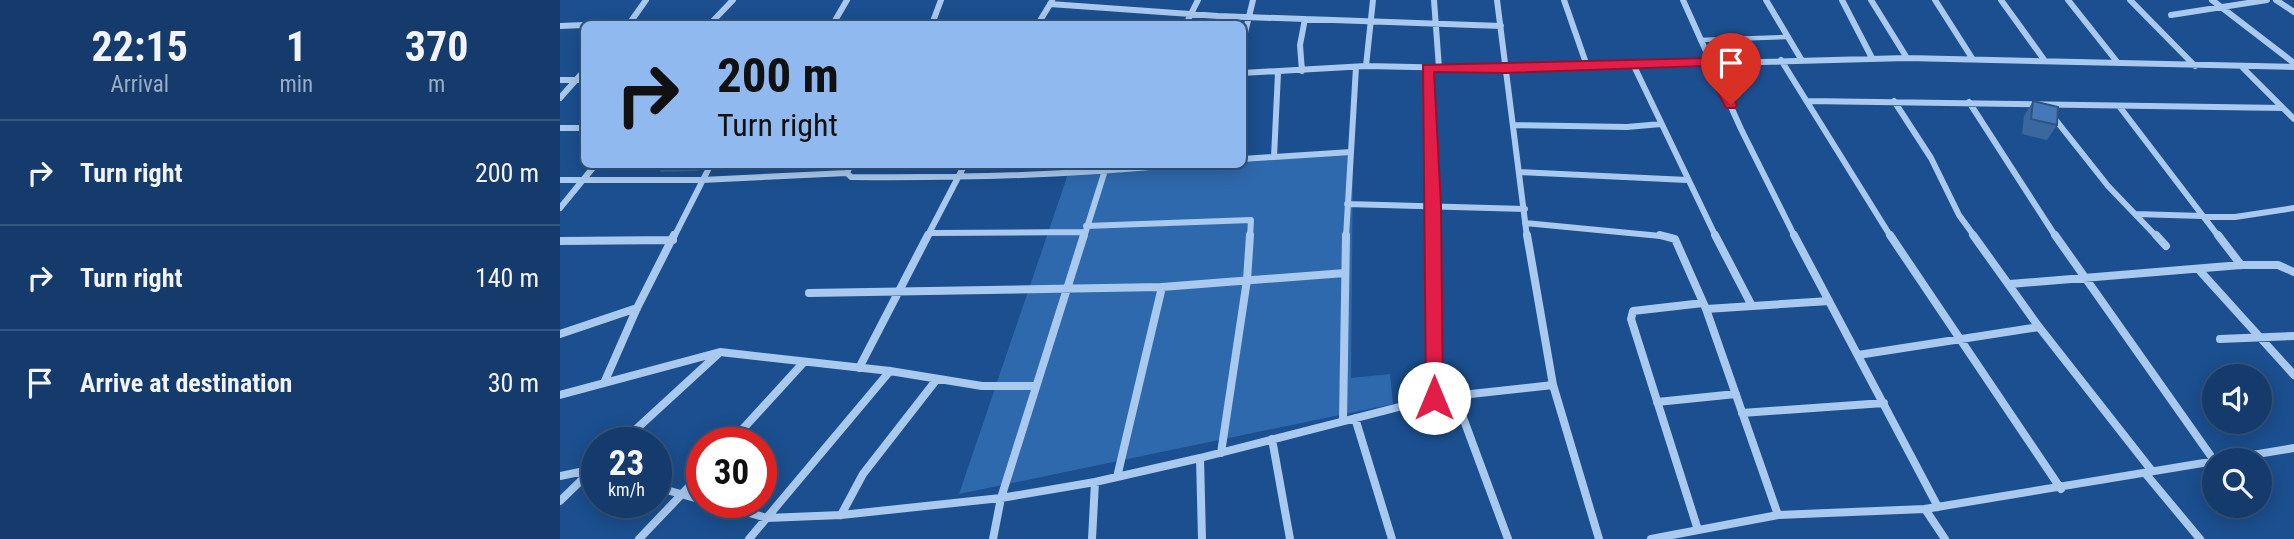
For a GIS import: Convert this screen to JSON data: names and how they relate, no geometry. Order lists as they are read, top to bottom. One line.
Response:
{"page":{"eta":["22:15","Arrival","1","min","370","m"],"turn":["200 m","Turn right"],"list":[{"name":"Turn right","value":"200 m"},{"name":"Turn right","value":"140 m"},{"name":"Arrive at destination","value":"30 m"}],"speed":"23 km/h","limit":"30"}}
